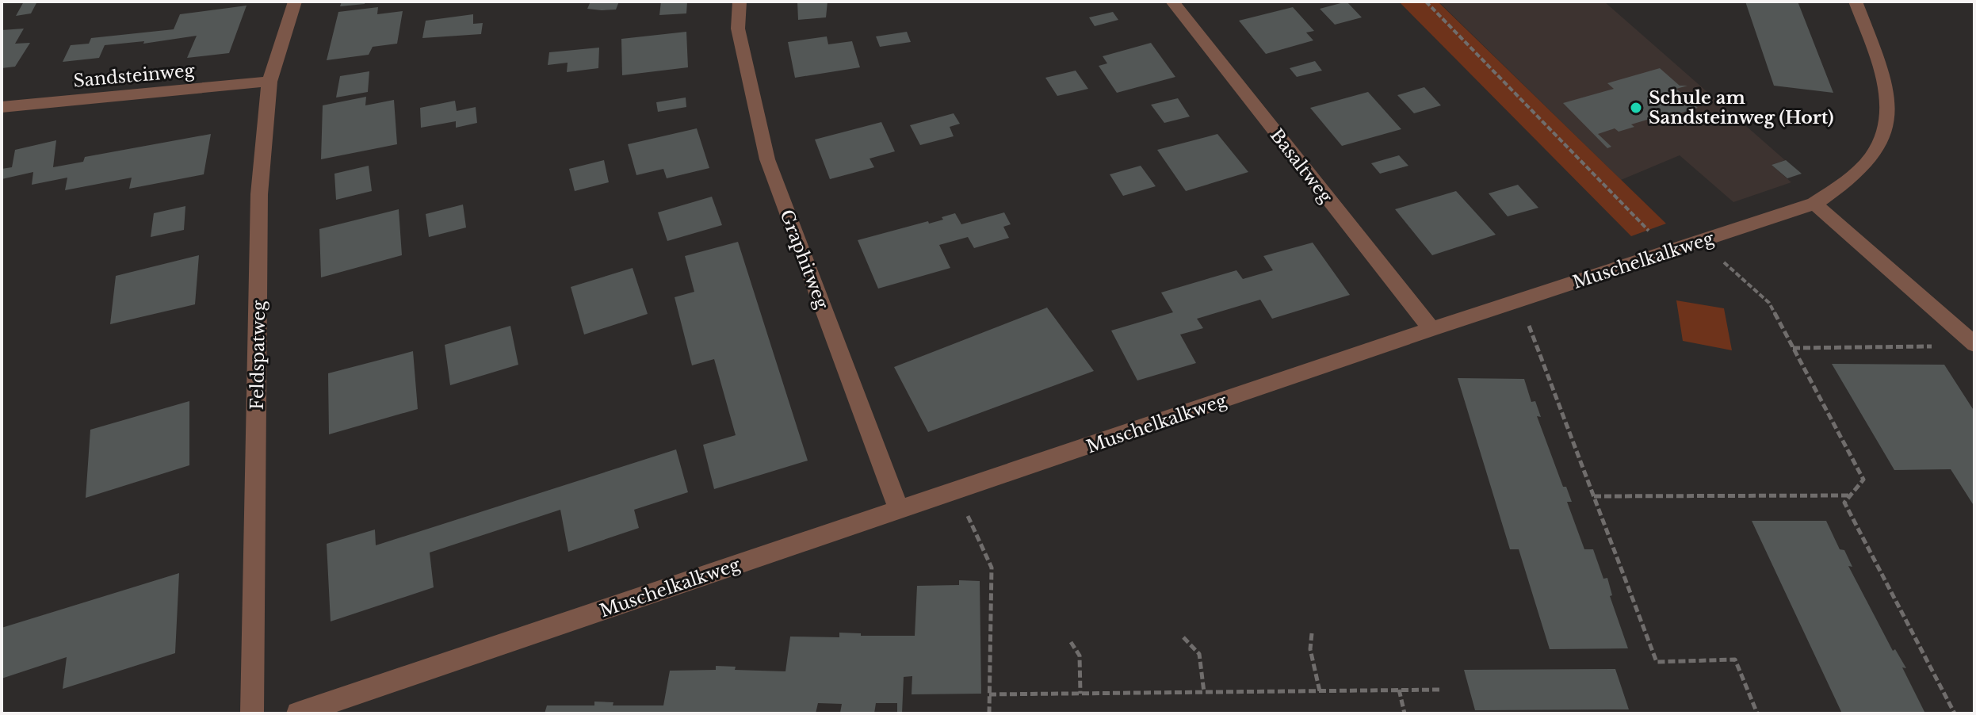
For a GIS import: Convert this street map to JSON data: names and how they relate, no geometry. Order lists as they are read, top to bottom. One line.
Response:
{"streets":{"street":["Sandsteinweg","Basaltweg","Graphitweg","Muschelkalkweg","Feldspatweg"]},"crossings":[["Sandsteinweg","Feldspatweg"],["Basaltweg","Muschelkalkweg"],["Graphitweg","Muschelkalkweg"]],"places":["Schule am Sandsteinweg (Hort)"]}
